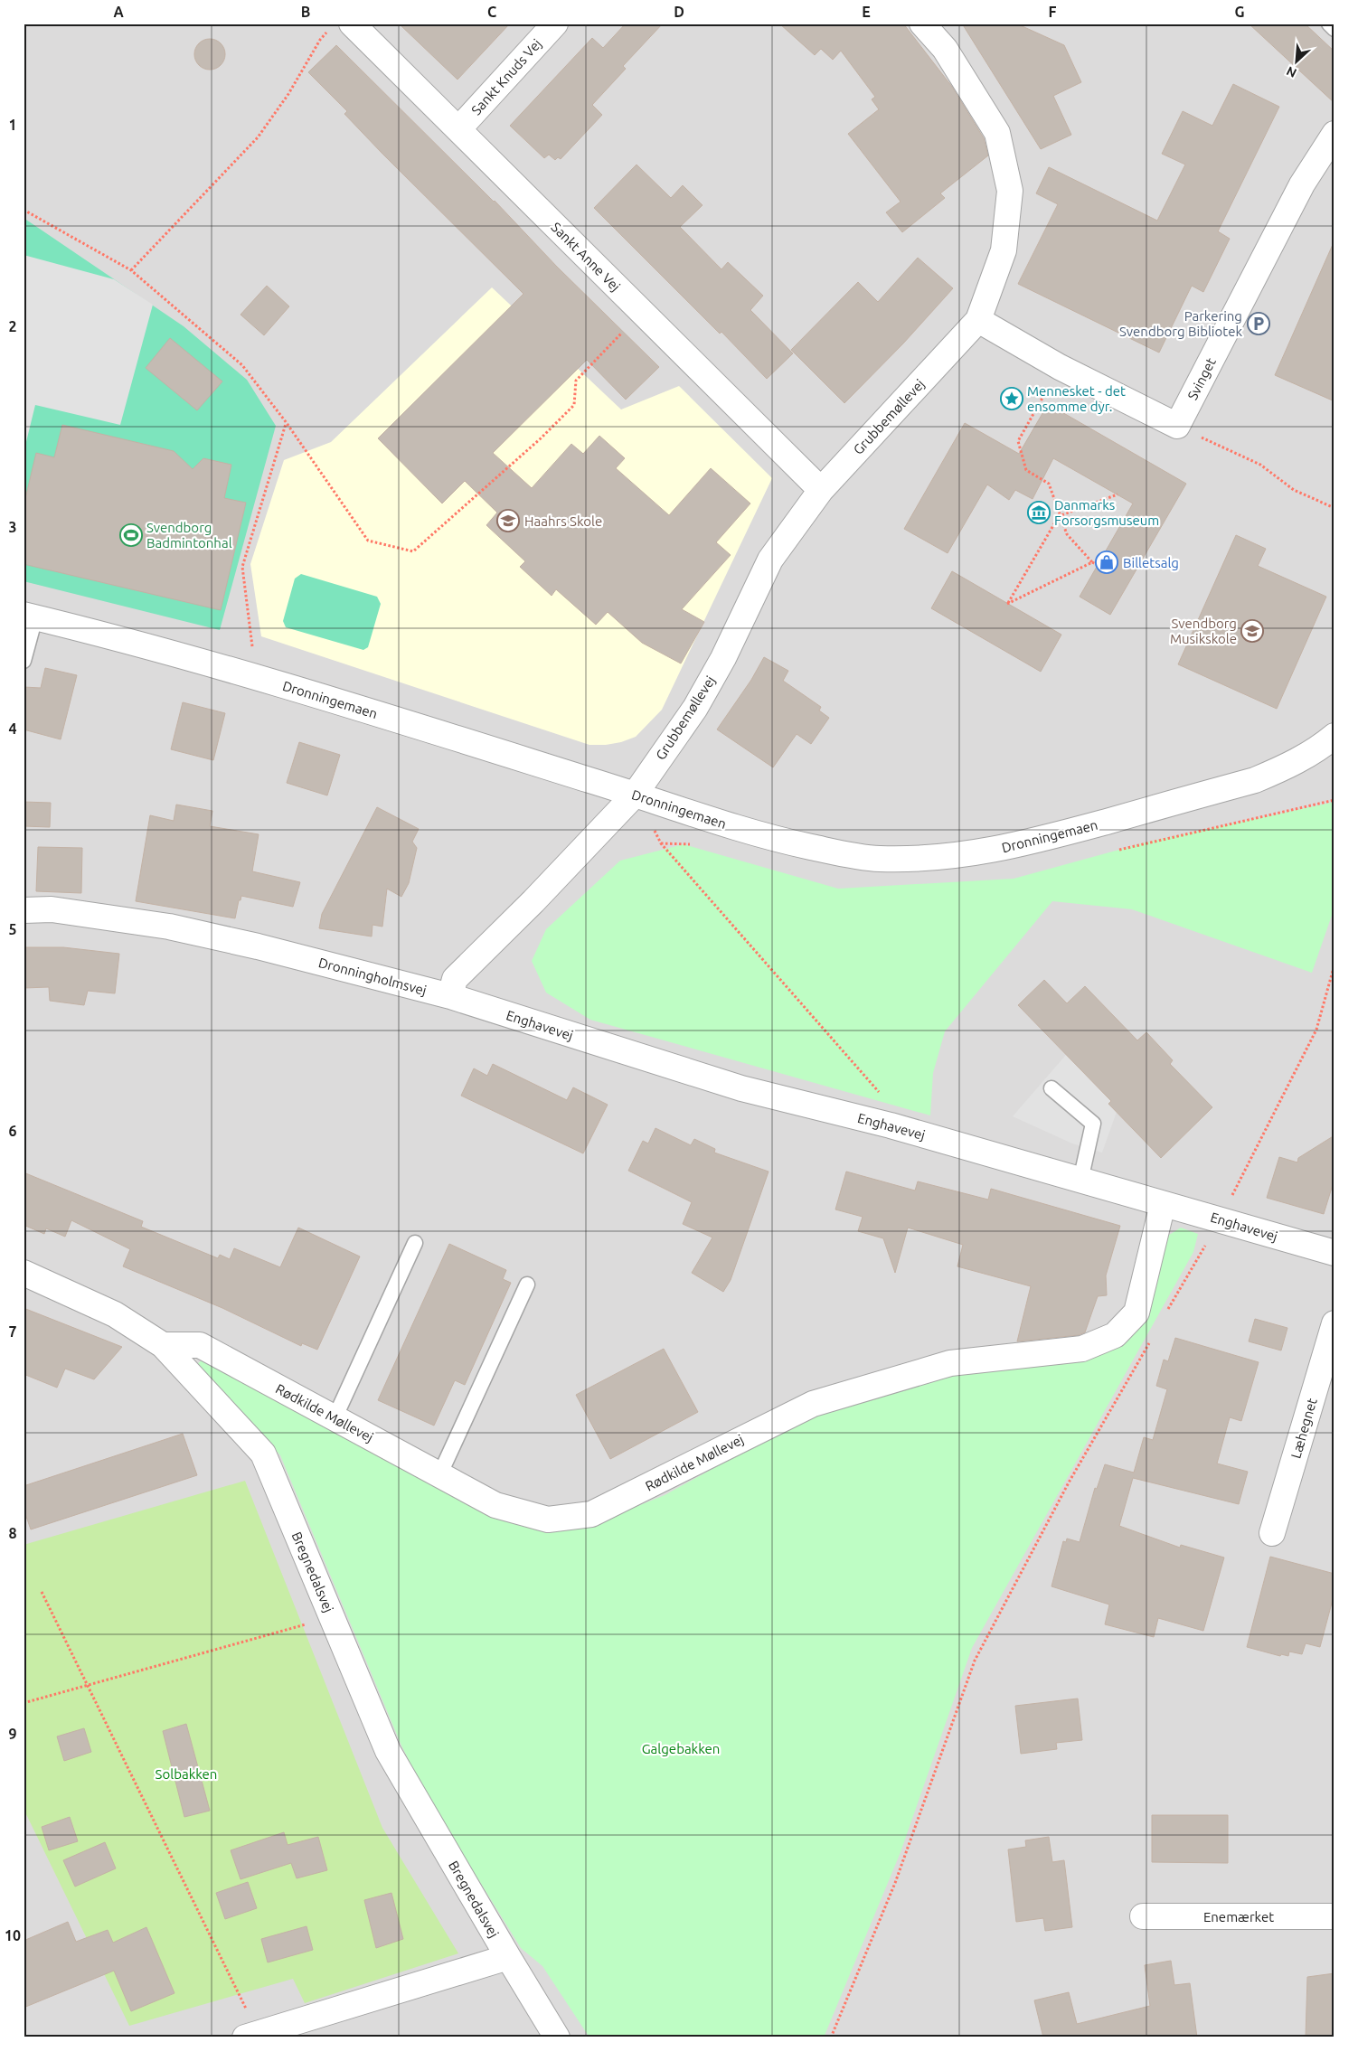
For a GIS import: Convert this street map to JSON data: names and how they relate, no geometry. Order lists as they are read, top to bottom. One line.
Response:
{"streets":{"street":["Sankt Knuds Vej","Sankt Anne Vej","Svinget","Grubbemøllevej","Dronningemaen","Dronningholmsvej","Enghavevej","Rødkilde Møllevej","Læhegnet","Bregnedalsvej","Enemærket"]},"crossings":[["Sankt Knuds Vej","Sankt Anne Vej"],["Sankt Anne Vej","Grubbemøllevej"],["Grubbemøllevej","Dronningemaen"],["Dronningholmsvej","Enghavevej"],["Enghavevej","Rødkilde Møllevej"],["Rødkilde Møllevej","Bregnedalsvej"]],"parks":["Galgebakken","Solbakken"],"places":{"parking":["Parkering Svendborg Bibliotek"],"place":["Mennesket - det ensomme dyr."],"museum":["Danmarks Forsorgsmuseum"],"school or university":["Haahrs Skole","Svendborg Musikskole"],"sports":["Svendborg Badmintonhal"],"shop":["Billetsalg"]},"north":"bottom left","grid":{"columns":["A","B","C","D","E","F","G"],"rows":["1","2","3","4","5","6","7","8","9","10"]}}
